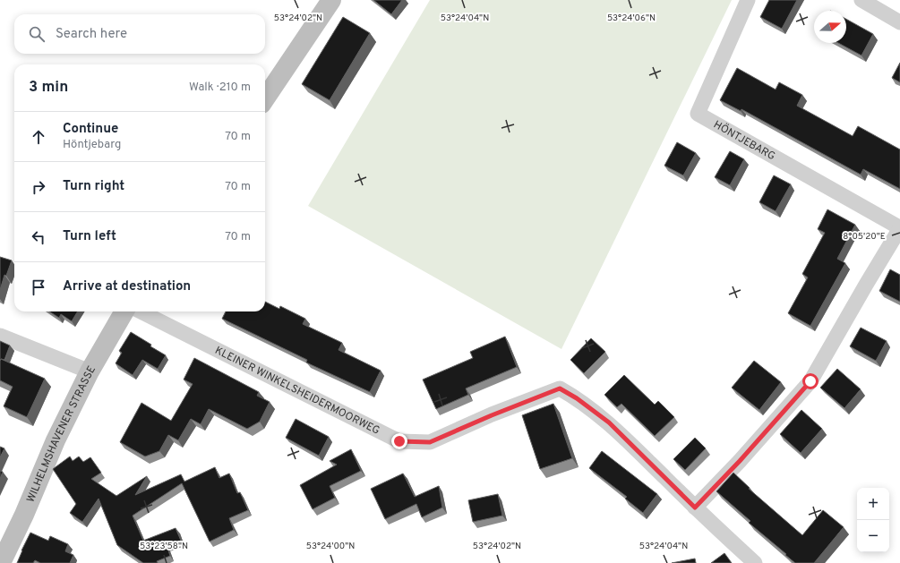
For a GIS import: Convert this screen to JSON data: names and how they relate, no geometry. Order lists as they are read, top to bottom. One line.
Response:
{"streets":{"street":["HÖNTJEBARG","KLEINER WINKELSHEIDERMOORWEG","WILHELMSHAVENER STRASSE"]},"crossings":[["HÖNTJEBARG","KLEINER WINKELSHEIDERMOORWEG"]],"north":"right","page":{"search":"Search here","heading":["3 min","Walk · 210 m"],"list":[["Continue","Höntjebarg","70 m"],["Turn right","70 m"],["Turn left","70 m"],"Arrive at destination"],"map_buttons":["+","−"]},"coordinates":["53°24'02\"N","53°24'04\"N","53°24'06\"N","8°05'20\"E","53°23'58\"N","53°24'00\"N"]}
